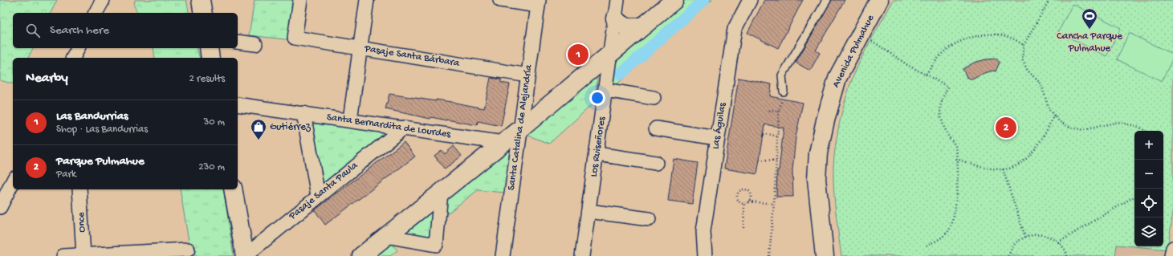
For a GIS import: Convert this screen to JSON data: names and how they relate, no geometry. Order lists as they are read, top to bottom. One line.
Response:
{"streets":{"street":["Avenida Pulmahue","Pasaje Santa Bárbara","Santa Bernardita de Lourdes","Las Águilas","Santa Catalina de Alejandría","Los Ruiseñores","Pasaje Santa Paula","Once"]},"crossings":[["Pasaje Santa Bárbara","Santa Catalina de Alejandría"],["Santa Bernardita de Lourdes","Pasaje Santa Paula"]],"places":{"sports":["Cancha Parque Pulmahue"],"shop":["Gutiérrez"]},"page":{"search":"Search here","pins":["1","2"],"heading":["Nearby","2 results"],"list":[{"mark":"1","name":"Las Bandurrias","note":"Shop · Las Bandurrias","value":"30 m"},{"mark":"2","name":"Parque Pulmahue","note":"Park","value":"230 m"}],"map_buttons":["+","−"]}}
